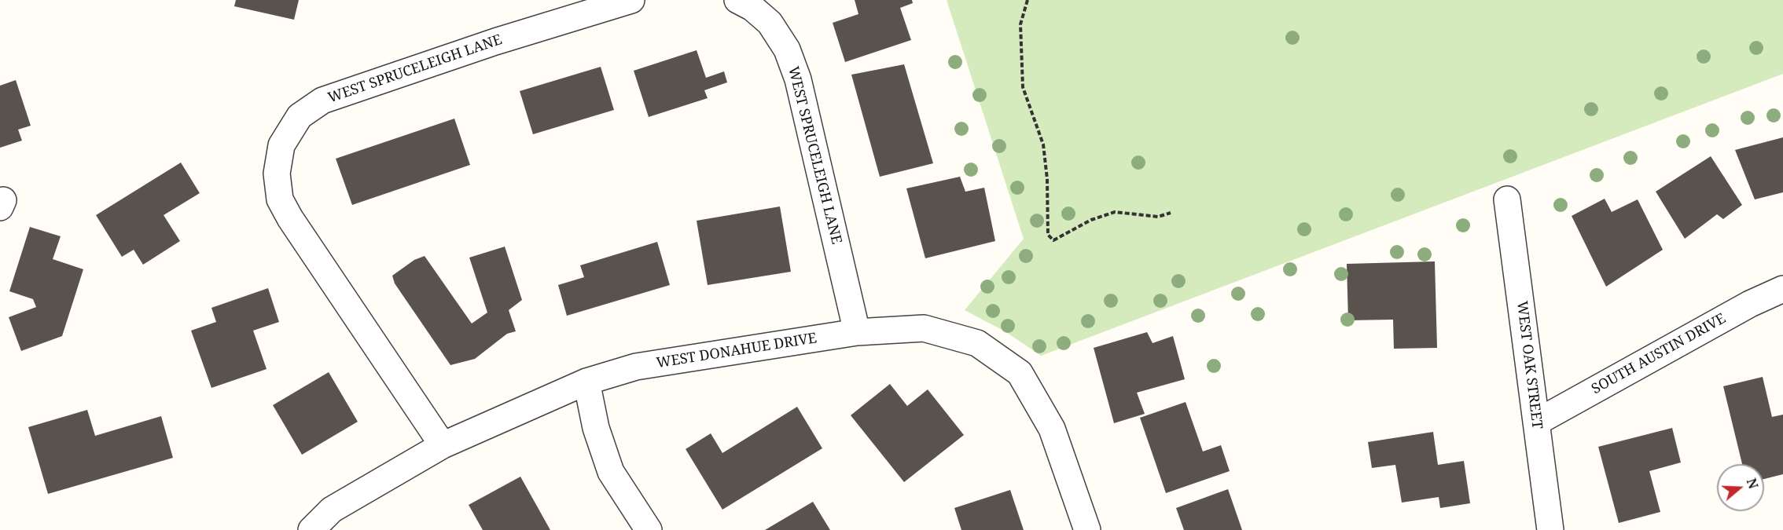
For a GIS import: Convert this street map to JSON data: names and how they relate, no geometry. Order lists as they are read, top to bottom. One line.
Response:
{"streets":{"street":["WEST SPRUCELEIGH LANE","WEST DONAHUE DRIVE","SOUTH AUSTIN DRIVE","WEST OAK STREET"]},"crossings":[["WEST SPRUCELEIGH LANE","WEST DONAHUE DRIVE"],["SOUTH AUSTIN DRIVE","WEST OAK STREET"]],"north":"right"}
